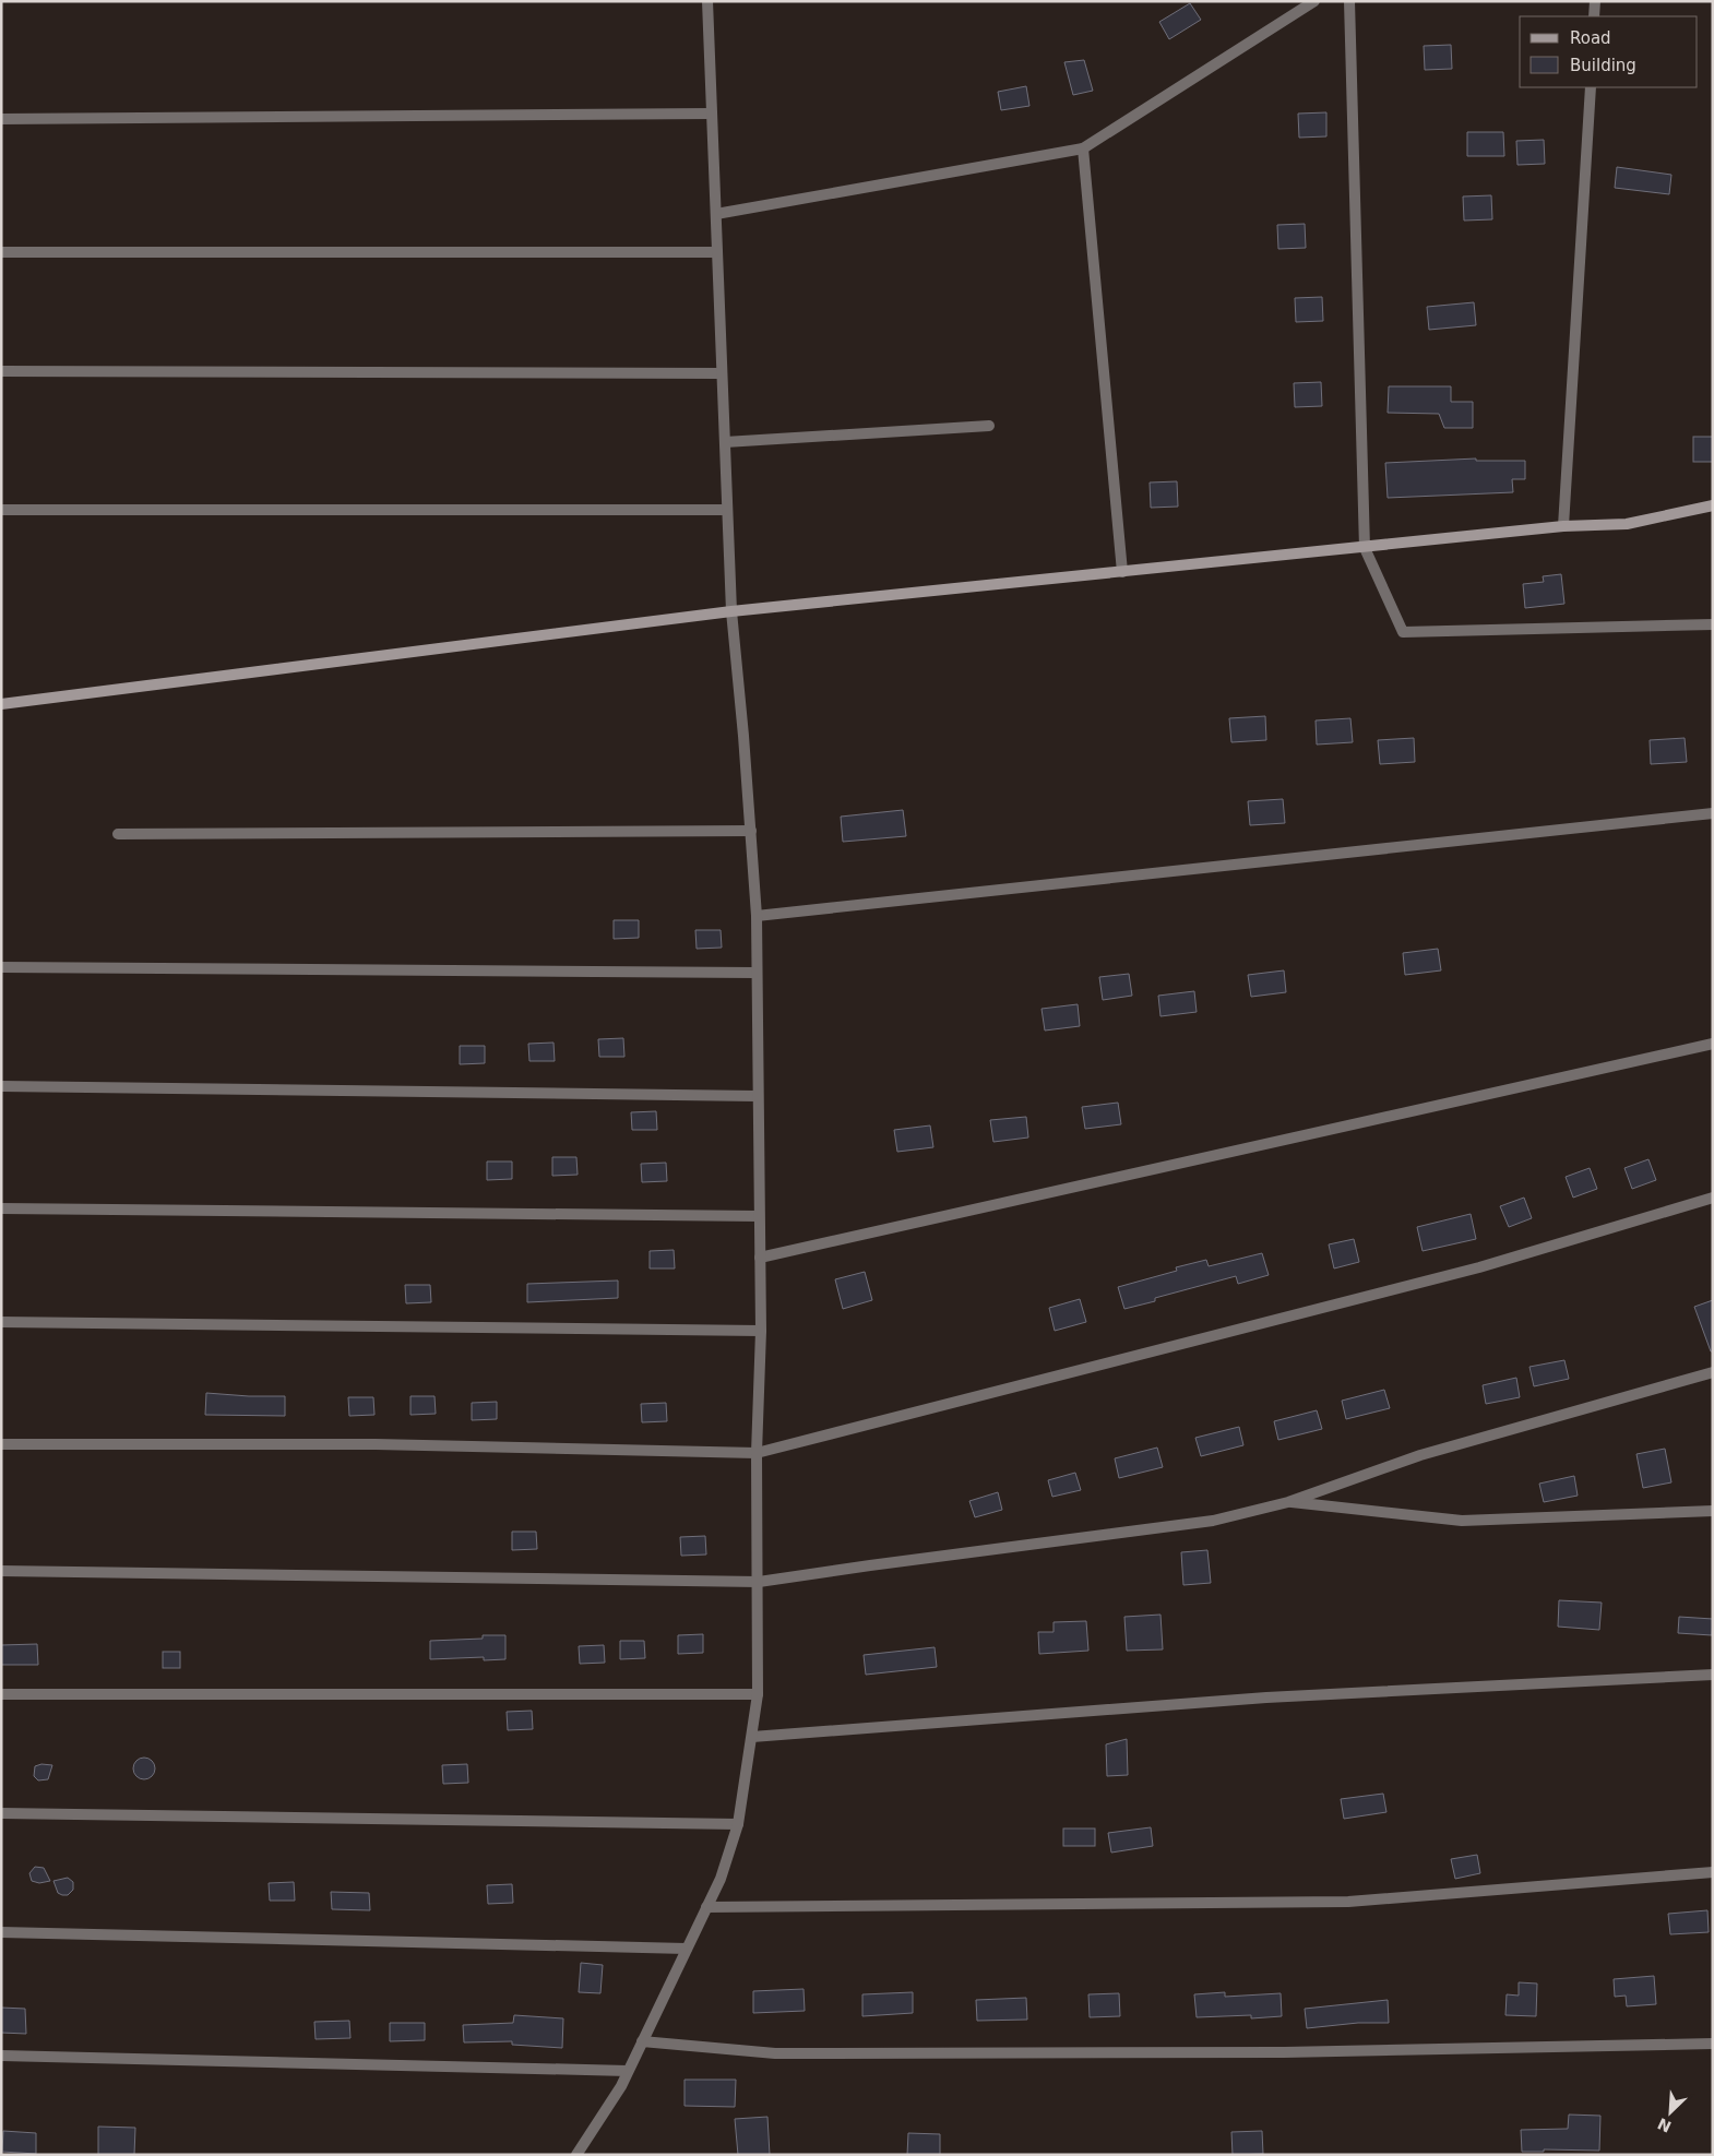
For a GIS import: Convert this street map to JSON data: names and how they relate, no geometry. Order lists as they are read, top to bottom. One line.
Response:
{"legend":["Road","Building"],"north":"bottom left"}
